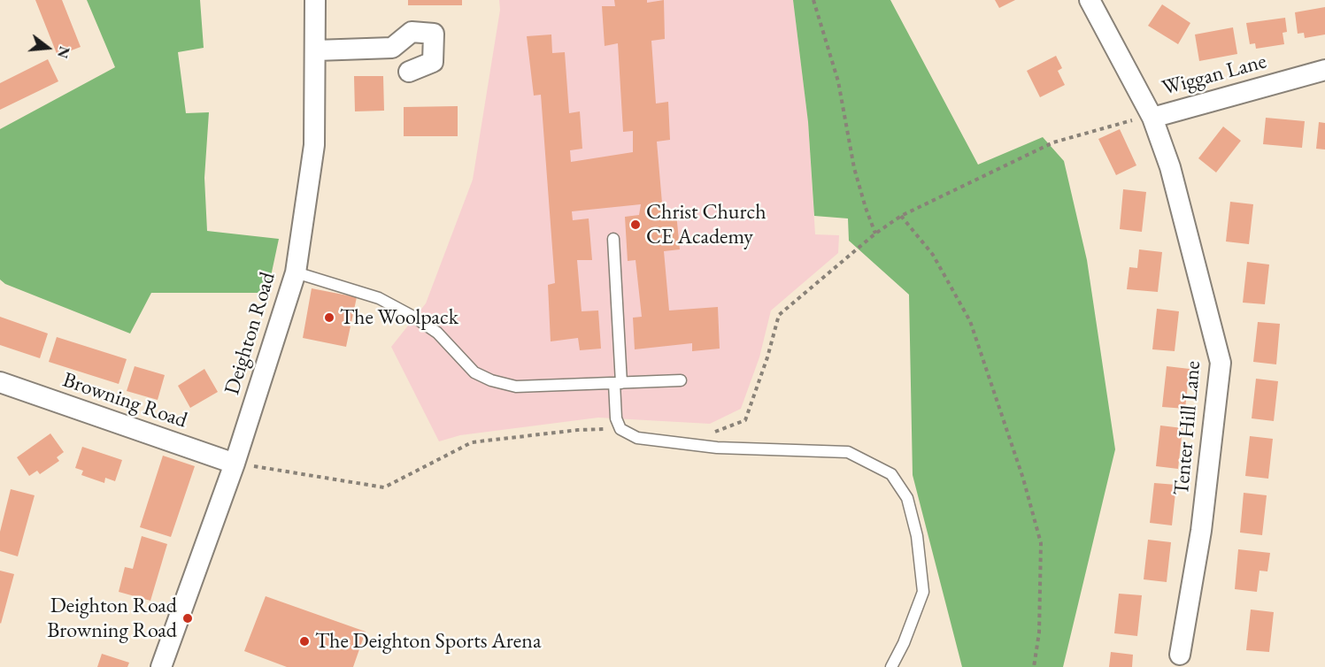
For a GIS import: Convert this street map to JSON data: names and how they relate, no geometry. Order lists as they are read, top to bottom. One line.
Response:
{"streets":{"street":["Wiggan Lane","Deighton Road","Browning Road","Tenter Hill Lane"]},"crossings":[["Wiggan Lane","Tenter Hill Lane"],["Deighton Road","Browning Road"]],"places":["Christ Church CE Academy","The Woolpack","Deighton Road Browning Road","The Deighton Sports Arena"],"north":"right"}
